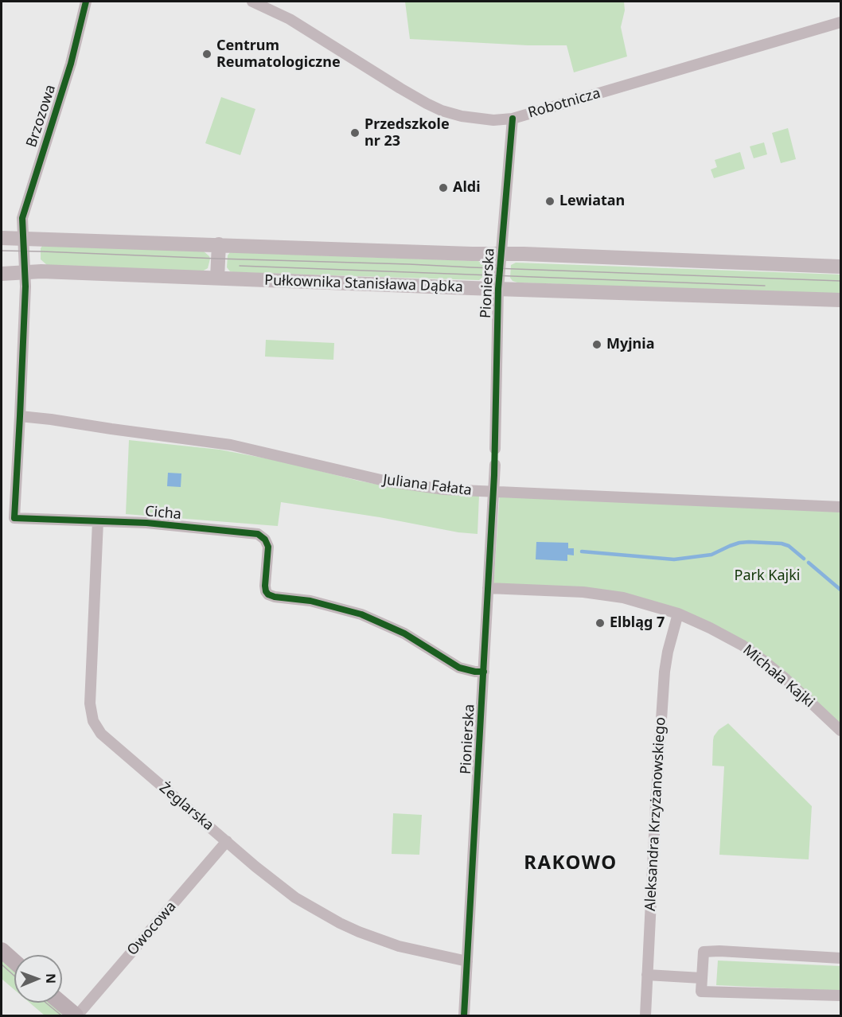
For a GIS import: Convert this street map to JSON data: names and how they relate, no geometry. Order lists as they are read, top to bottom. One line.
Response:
{"streets":{"street":["Robotnicza","Brzozowa","Pionierska","Pułkownika Stanisława Dąbka","Juliana Fałata","Cicha","Michała Kajki","Żeglarska","Aleksandra Krzyżanowskiego","Owocowa"]},"crossings":[["Robotnicza","Pionierska"],["Brzozowa","Pułkownika Stanisława Dąbka"],["Brzozowa","Cicha"],["Pionierska","Pułkownika Stanisława Dąbka"],["Pionierska","Juliana Fałata"],["Pionierska","Cicha"],["Pionierska","Michała Kajki"],["Pionierska","Żeglarska"],["Pułkownika Stanisława Dąbka","Cicha"],["Juliana Fałata","Cicha"],["Cicha","Żeglarska"],["Michała Kajki","Aleksandra Krzyżanowskiego"],["Żeglarska","Owocowa"]],"districts":["RAKOWO"],"parks":["Park Kajki"],"places":["Centrum Reumatologiczne","Przedszkole nr 23","Aldi","Lewiatan","Myjnia","Elbląg 7"],"north":"right"}
